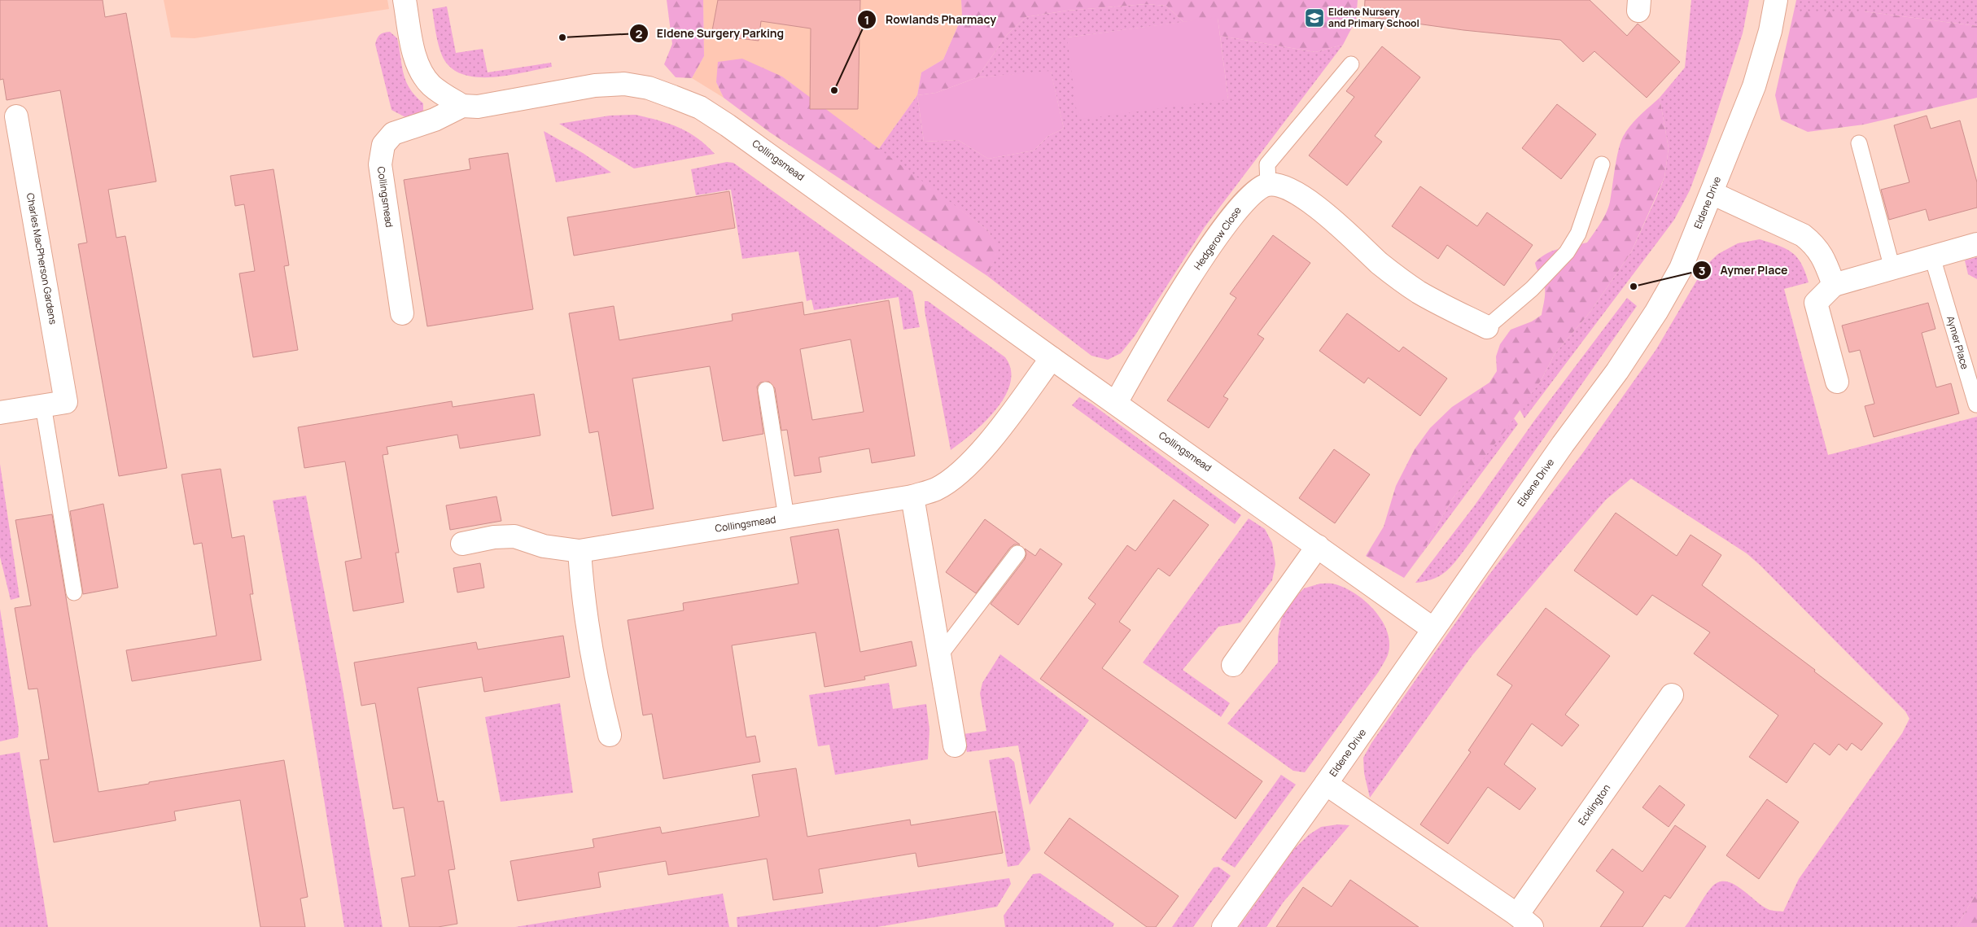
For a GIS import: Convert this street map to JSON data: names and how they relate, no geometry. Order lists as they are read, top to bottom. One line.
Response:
{"streets":{"street":["Collingsmead","Eldene Drive","Hedgerow Close","Charles MacPherson Gardens","Ecklington"],"lane":["Aymer Place"]},"crossings":[["Collingsmead","Eldene Drive"],["Collingsmead","Hedgerow Close"],["Eldene Drive","Ecklington"]],"places":{"school or university":["Eldene Nursery and Primary School"],"other":["Eldene Surgery Parking","Rowlands Pharmacy","Aymer Place"]}}
